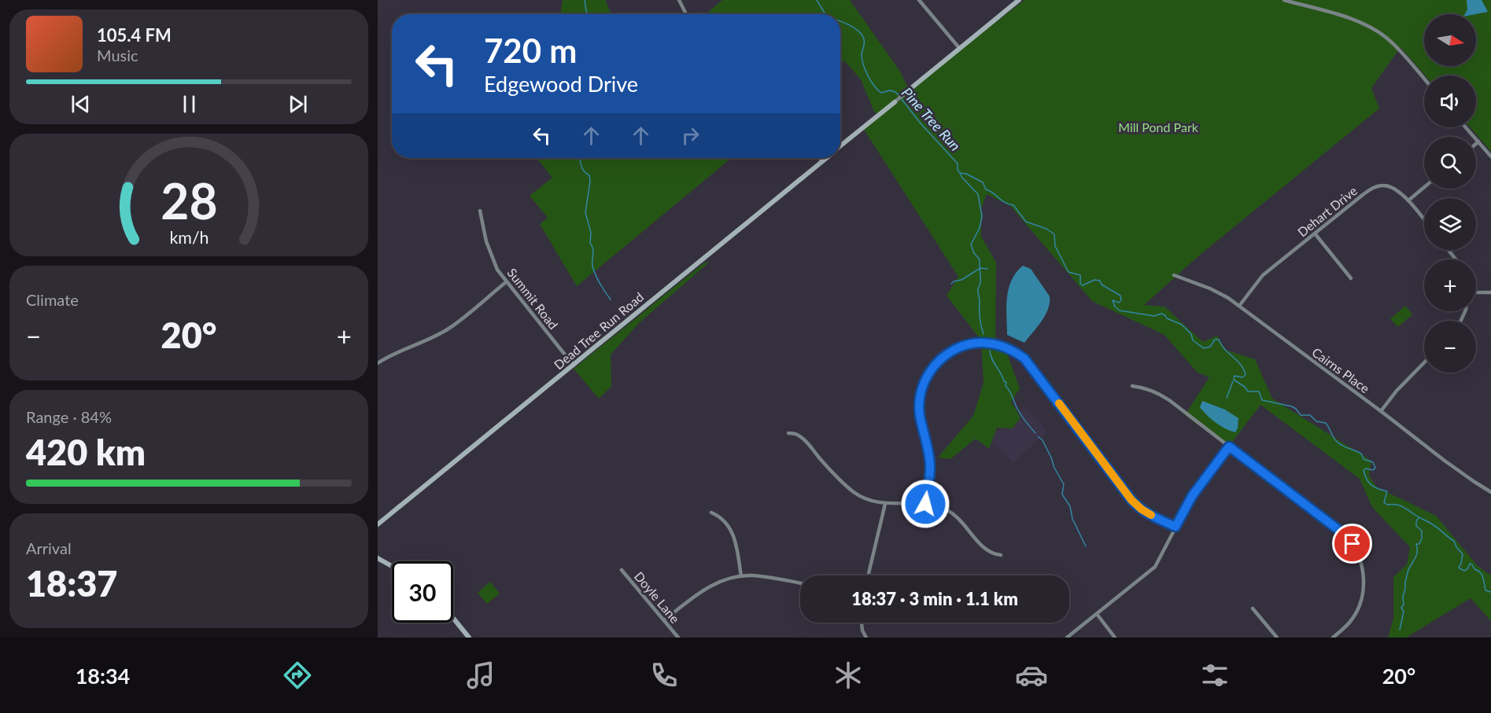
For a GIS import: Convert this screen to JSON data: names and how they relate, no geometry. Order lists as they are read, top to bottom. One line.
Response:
{"streets":{"street":["Dehart Drive","Summit Road","Dead Tree Run Road","Cairns Place","Doyle Lane"]},"crossings":[["Dehart Drive","Cairns Place"],["Summit Road","Dead Tree Run Road"]],"water":["Pine Tree Run"],"parks":["Mill Pond Park"],"north":"right","page":{"map_buttons":["+","−"],"turn":["720 m","Edgewood Drive"],"song":["105.4 FM","Music"],"tile":["Climate",["Range · 84%","420 km"],["Arrival","18:37"]],"heat":["−","20°","+"],"limit":"30","trip":"18:37 · 3 min · 1.1 km","tabs":["18:34","20°"],"gauge":["28","km/h"]}}
